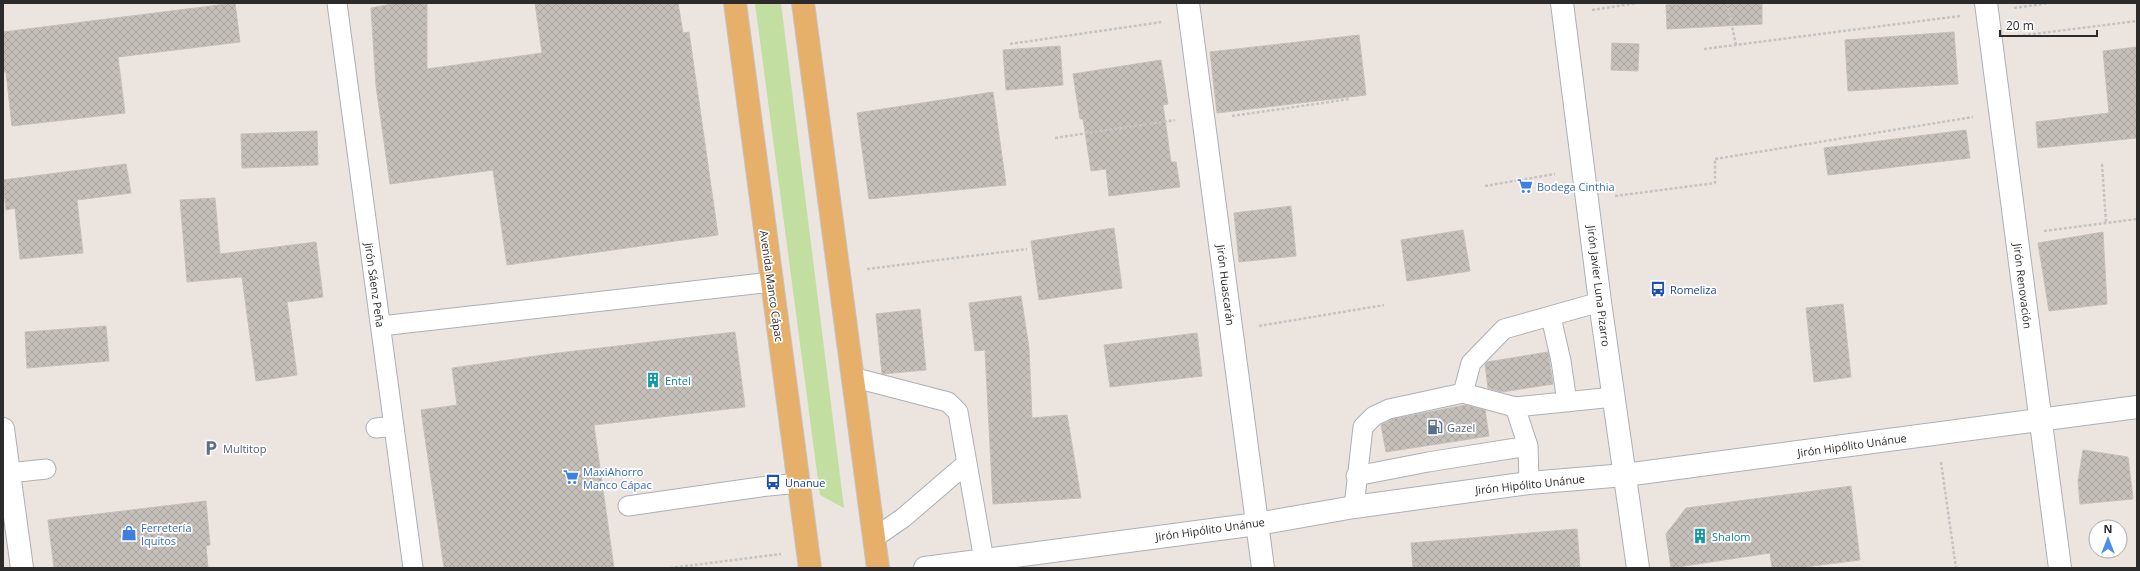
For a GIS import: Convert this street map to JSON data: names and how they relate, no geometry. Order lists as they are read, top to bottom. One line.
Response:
{"streets":{"main road":["Avenida Manco Cápac"],"street":["Jirón Huascarán","Jirón Javier Luna Pizarro","Jirón Renovación","Jirón Hipólito Unánue"],"lane":["Jirón Sáenz Peña"]},"crossings":[["Jirón Huascarán","Jirón Hipólito Unánue"],["Jirón Javier Luna Pizarro","Jirón Hipólito Unánue"],["Jirón Renovación","Jirón Hipólito Unánue"]],"places":{"supermarket":["Bodega Cinthia","MaxiAhorro Manco Cápac"],"bus stop":["Romeliza","Unanue"],"building":["Entel","Shalom"],"fuel station":["Gazel"],"parking":["Multitop"],"shop":["Ferretería Iquitos"]},"scale_bar":"20 m","north":"top"}
